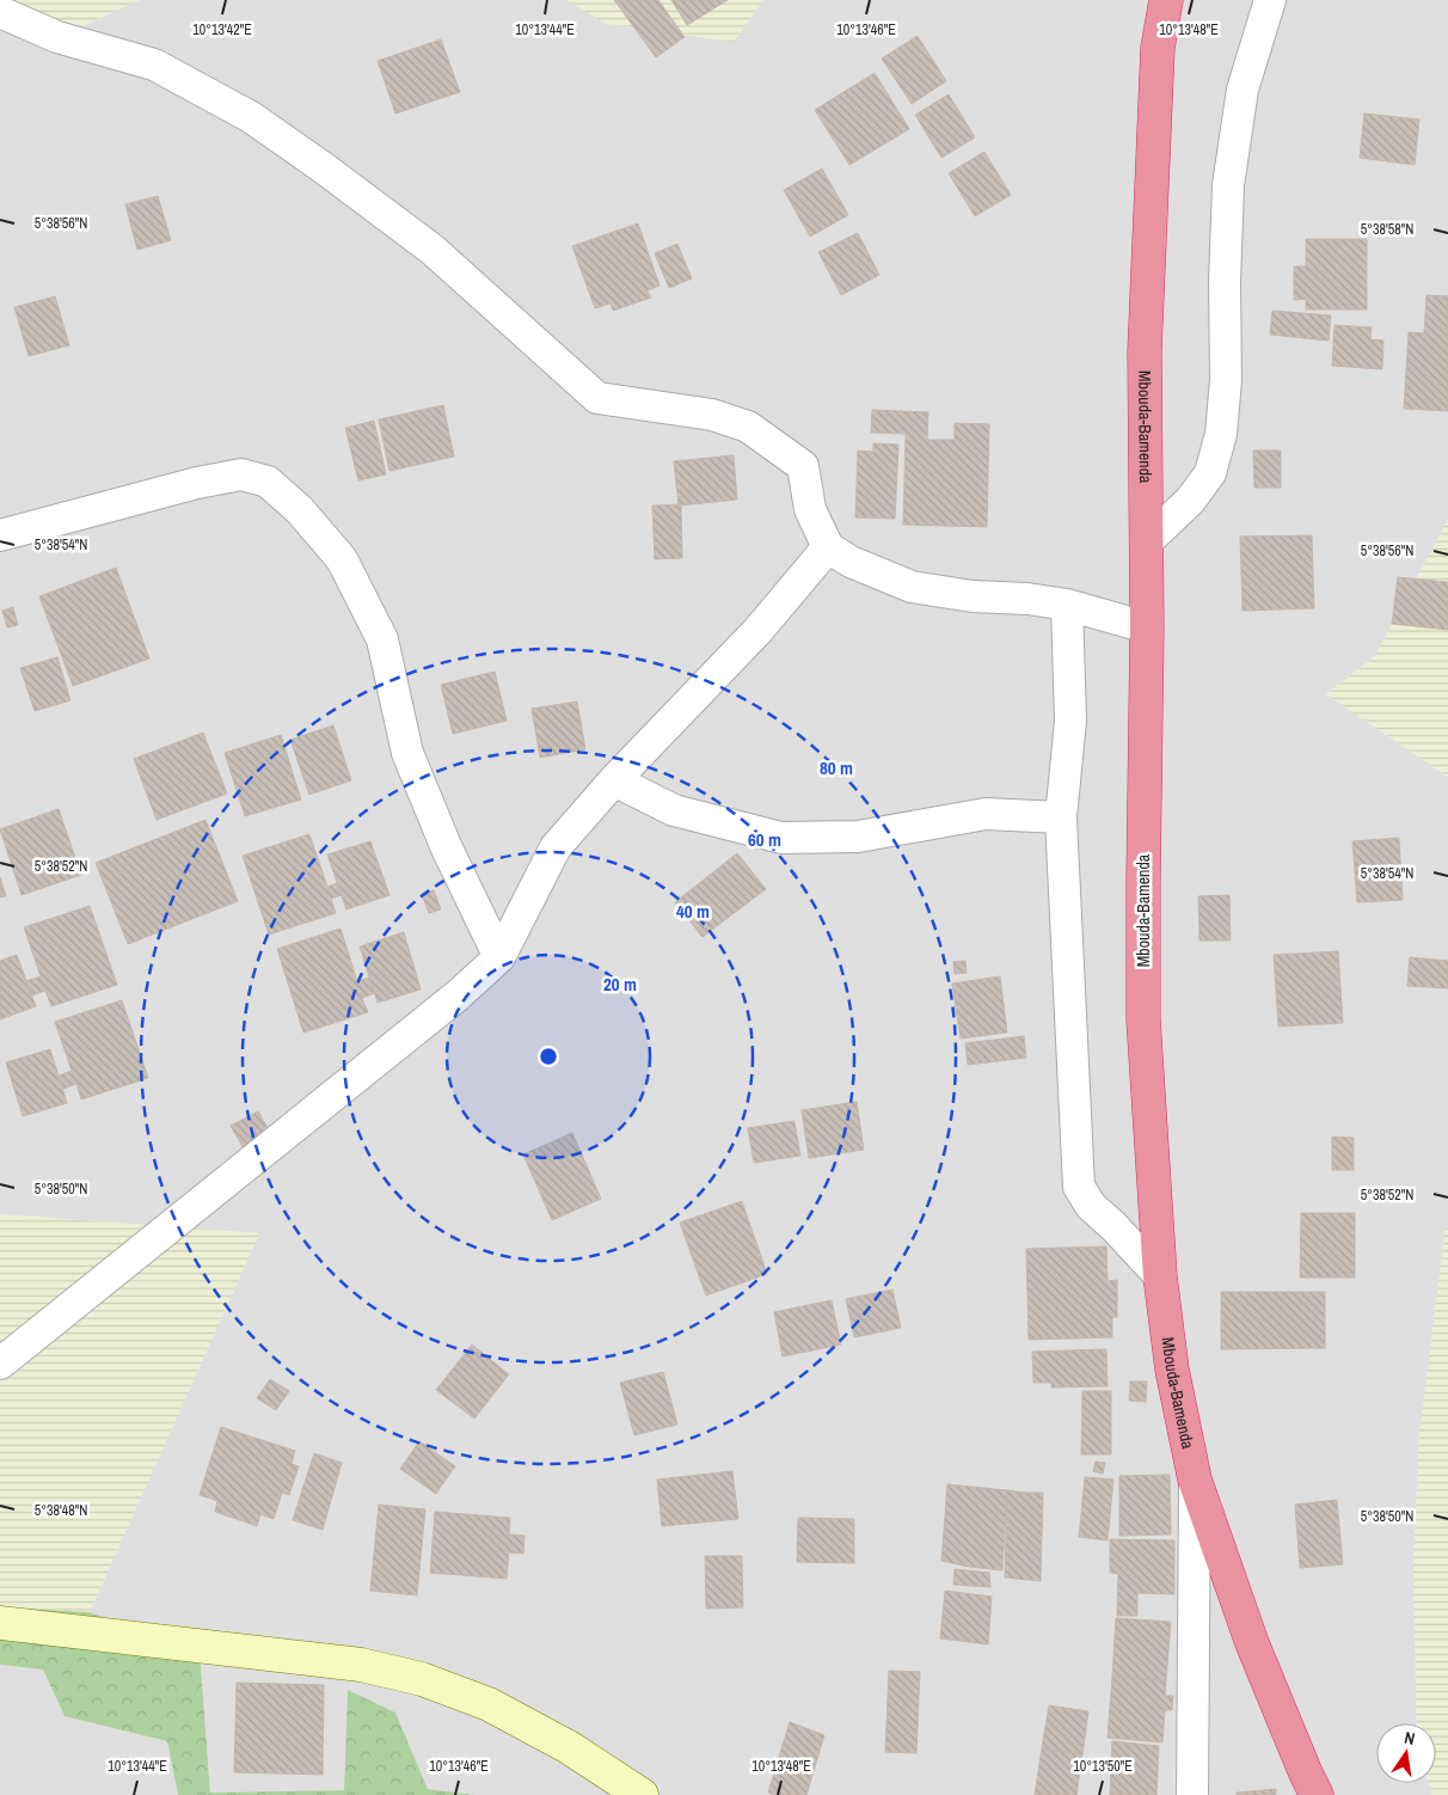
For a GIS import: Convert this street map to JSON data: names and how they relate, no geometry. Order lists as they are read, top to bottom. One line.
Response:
{"streets":{"highway":["Mbouda-Bamenda"]},"north":"top","coordinates":["10°13'42\"E","10°13'44\"E","10°13'46\"E","10°13'48\"E","5°38'56\"N","5°38'58\"N","5°38'54\"N","5°38'52\"N","5°38'50\"N","5°38'48\"N","10°13'50\"E"],"rings":["80 m","60 m","40 m","20 m"]}
